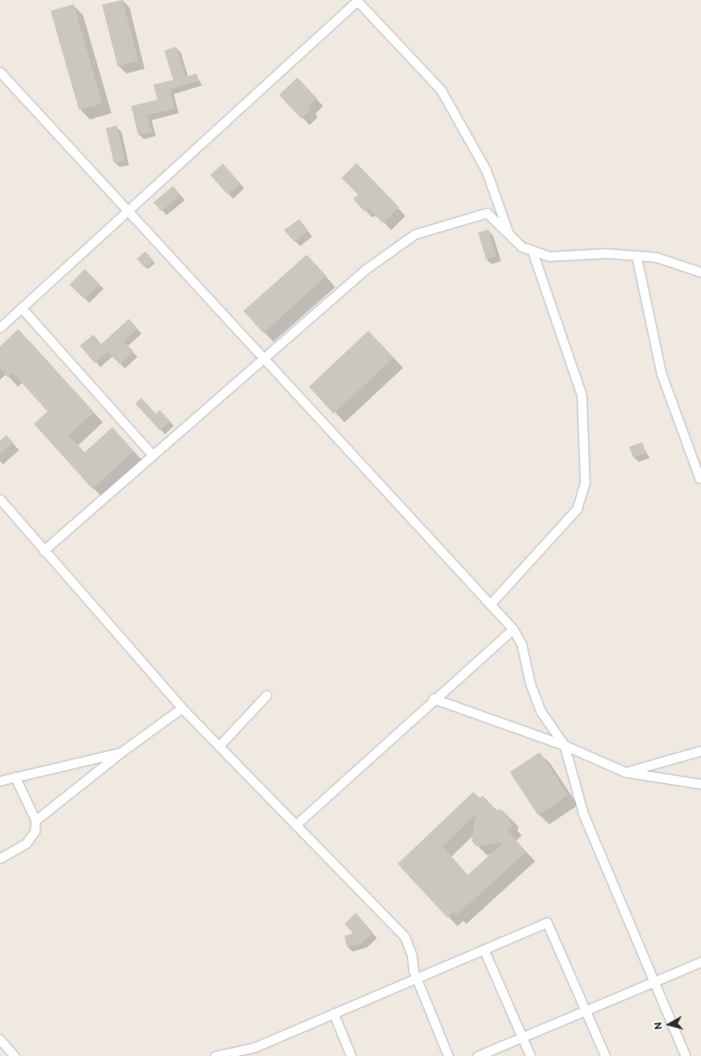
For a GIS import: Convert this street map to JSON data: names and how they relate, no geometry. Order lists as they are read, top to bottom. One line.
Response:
{"north":"left"}
